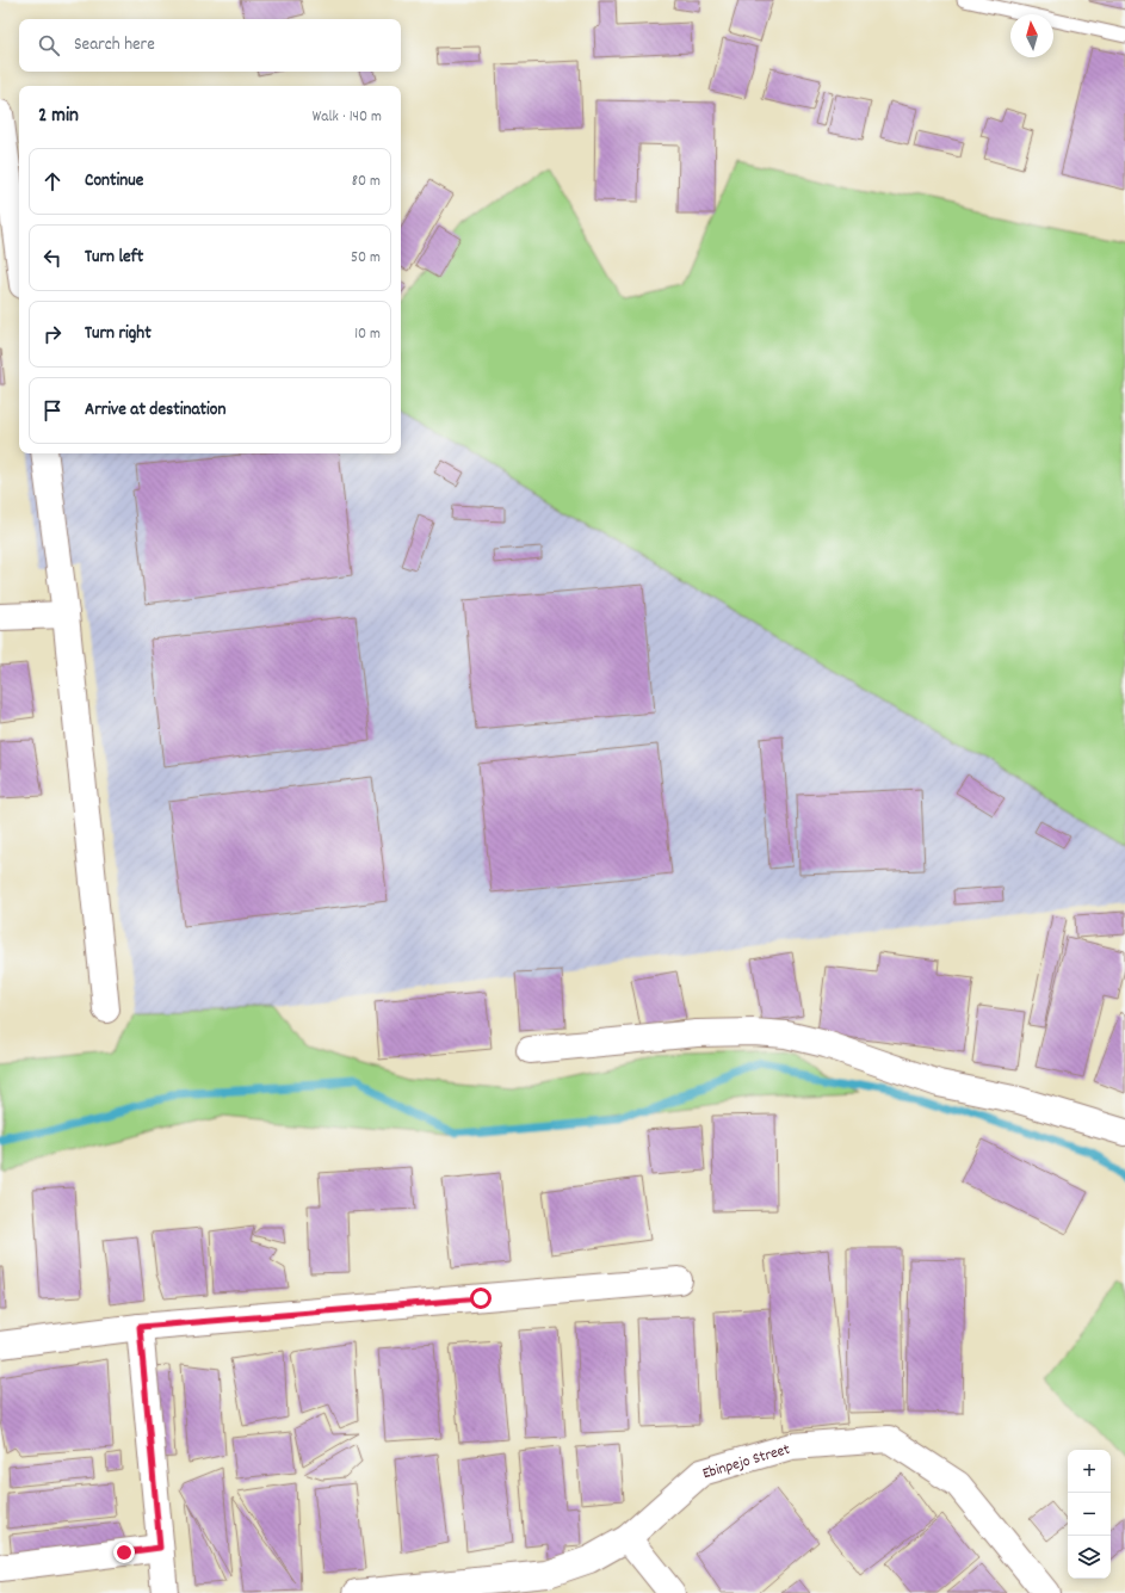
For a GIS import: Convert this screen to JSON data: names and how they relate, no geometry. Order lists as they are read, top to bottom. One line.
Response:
{"streets":{"street":["Ebinpejo Street"]},"north":"top","page":{"search":"Search here","heading":["2 min","Walk · 140 m"],"list":[["Continue","80 m"],["Turn left","50 m"],["Turn right","10 m"],"Arrive at destination"],"map_buttons":["+","−"]}}
